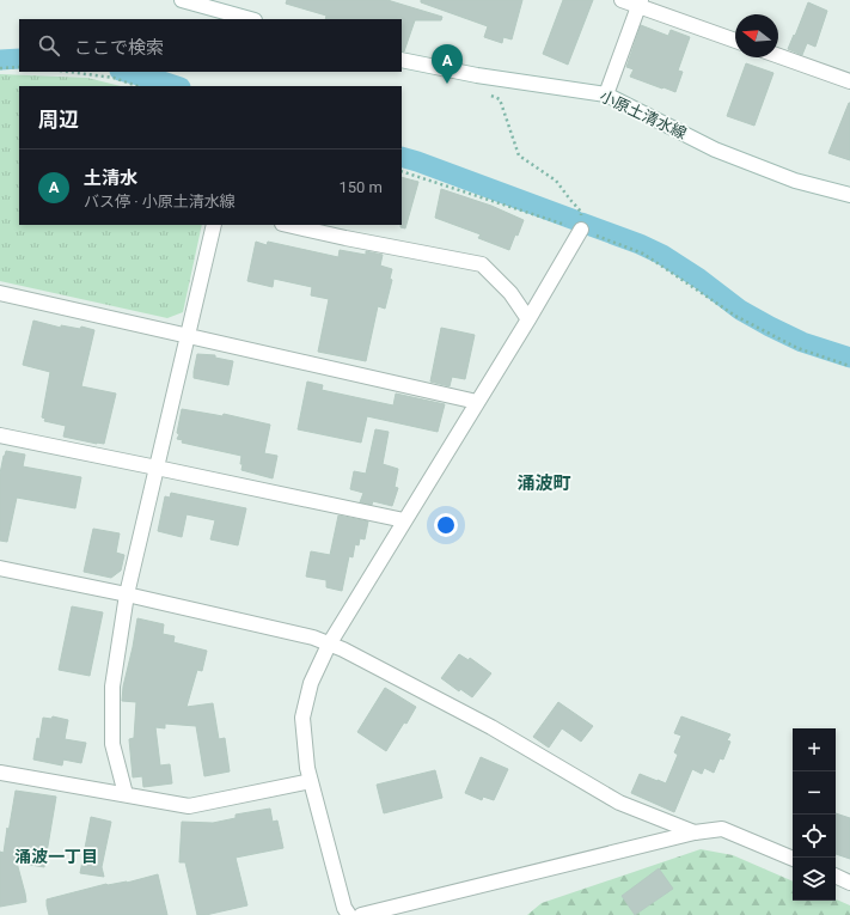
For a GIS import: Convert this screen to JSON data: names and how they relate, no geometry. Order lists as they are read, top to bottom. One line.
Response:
{"streets":{"street":["小原土清水線"]},"districts":["涌波町","涌波一丁目"],"north":"left","page":{"search":"ここで検索","pins":"A","heading":"周辺","list":[{"mark":"A","name":"土清水","note":"バス停 · 小原土清水線","value":"150 m"}],"map_buttons":["+","−"]}}
